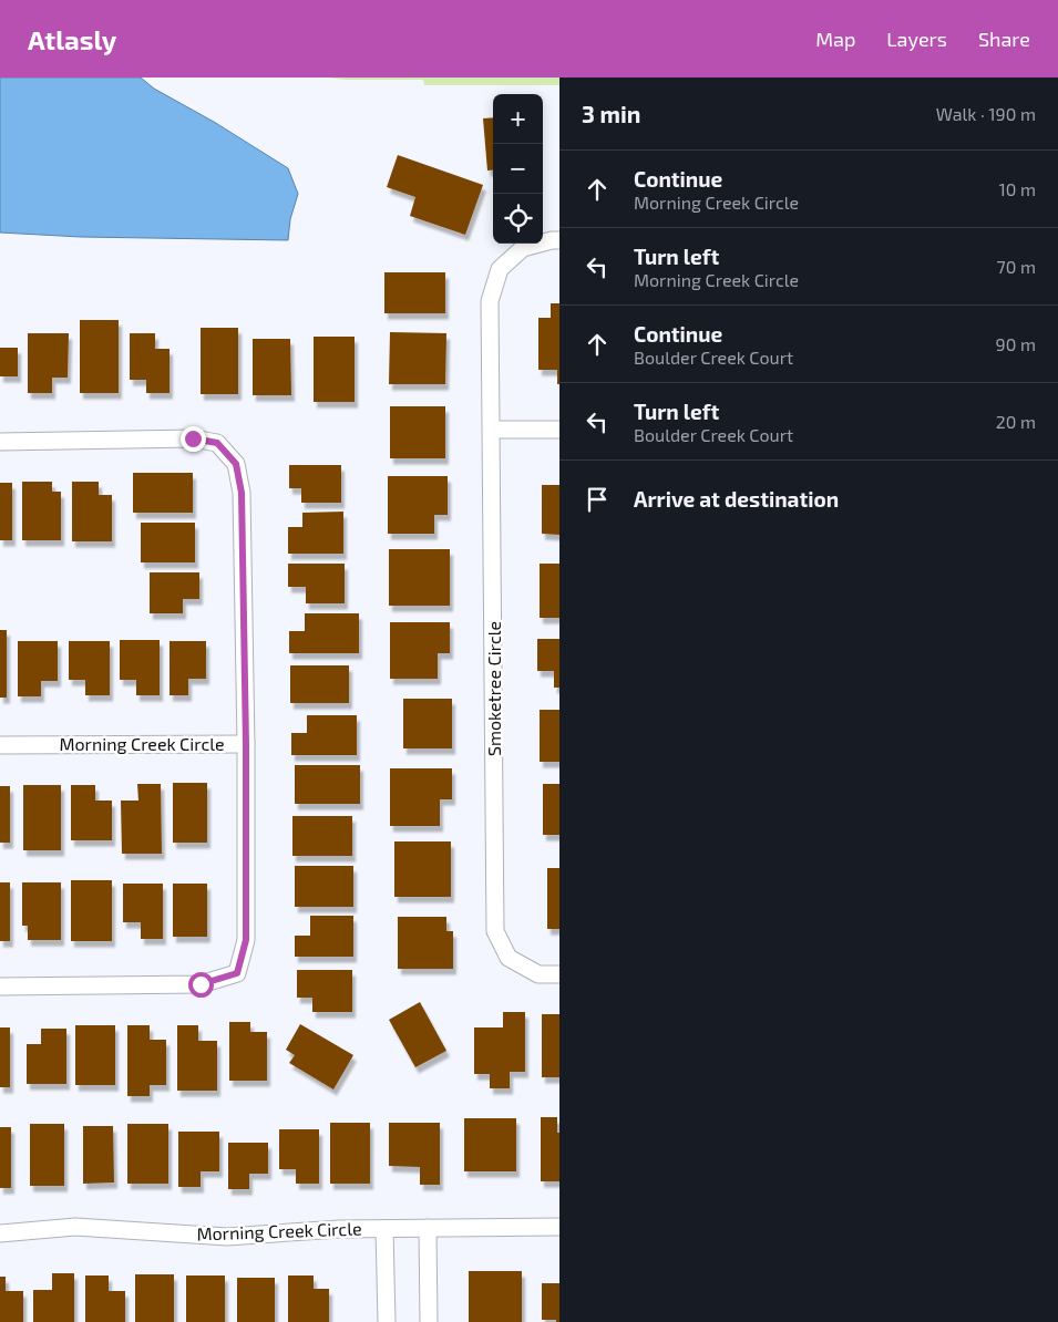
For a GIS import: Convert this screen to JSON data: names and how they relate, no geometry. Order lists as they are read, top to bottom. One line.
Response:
{"streets":{"street":["Smoketree Circle","Morning Creek Circle"]},"page":{"header":"Atlasly","nav":["Map","Layers","Share"],"heading":["3 min","Walk · 190 m"],"map_buttons":["+","−"],"list":[["Continue","Morning Creek Circle","10 m"],["Turn left","Morning Creek Circle","70 m"],["Continue","Boulder Creek Court","90 m"],["Turn left","Boulder Creek Court","20 m"],"Arrive at destination"]}}
